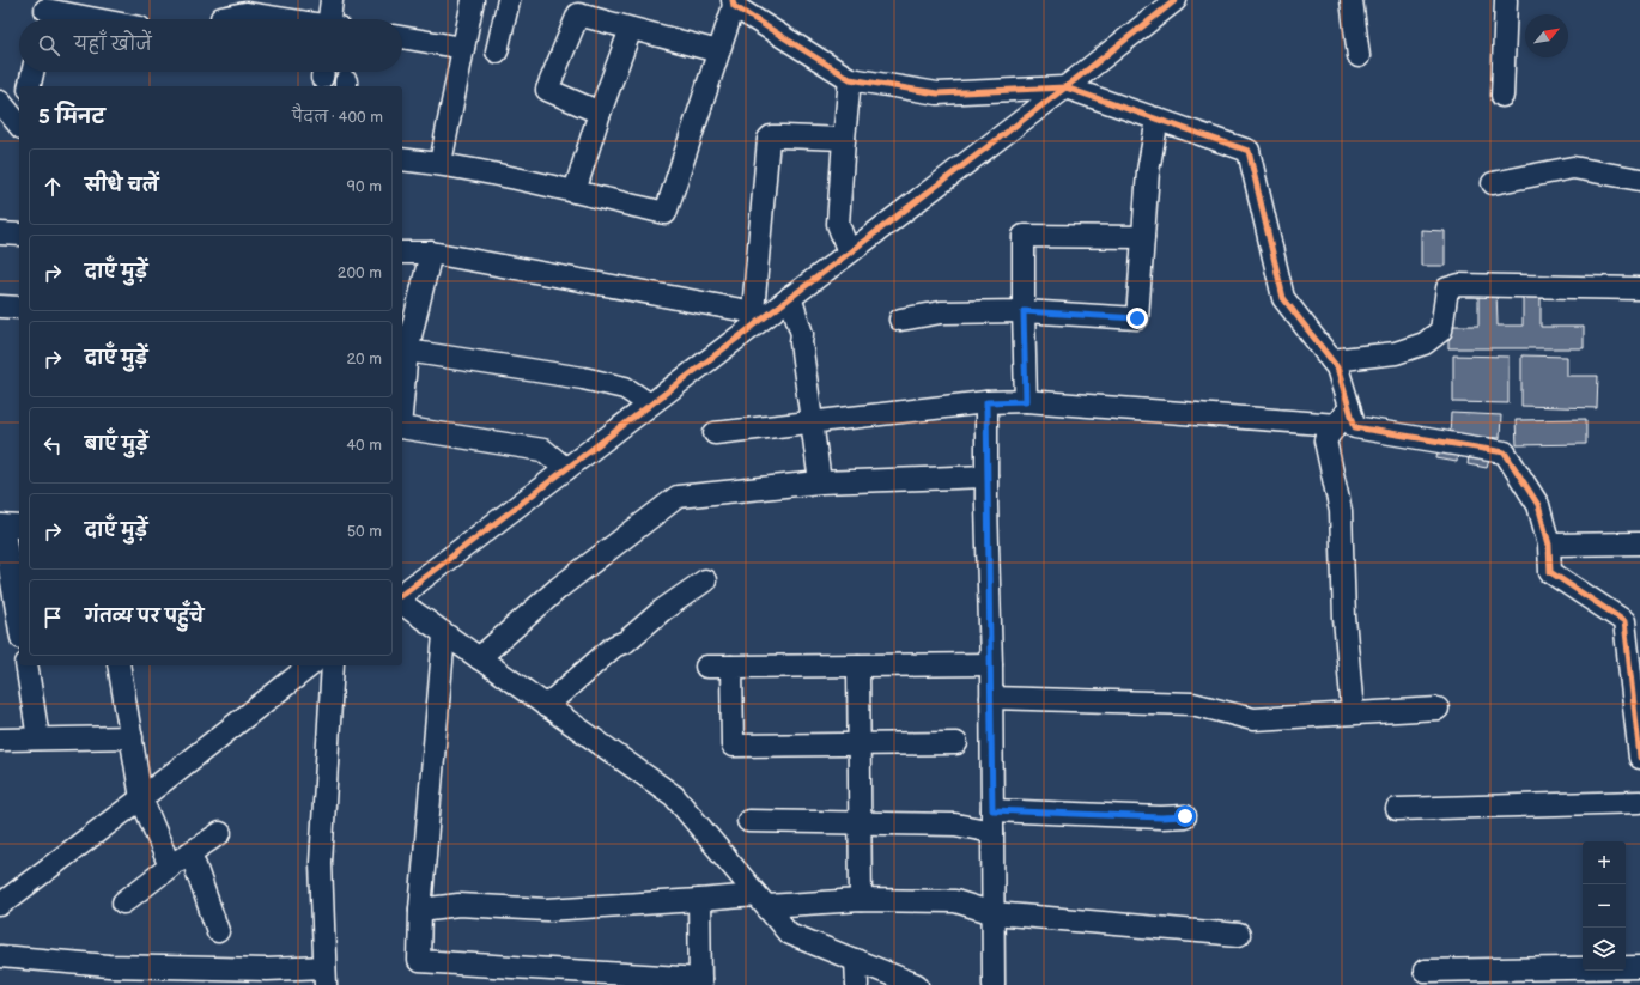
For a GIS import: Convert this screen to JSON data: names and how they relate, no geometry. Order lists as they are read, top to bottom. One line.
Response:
{"north":"top right","page":{"search":"यहाँ खोजें","heading":["5 मिनट","पैदल · 400 m"],"list":[["सीधे चलें","90 m"],["दाएँ मुड़ें","200 m"],["दाएँ मुड़ें","20 m"],["बाएँ मुड़ें","40 m"],["दाएँ मुड़ें","50 m"],"गंतव्य पर पहुँचे"],"map_buttons":["+","−"]}}
